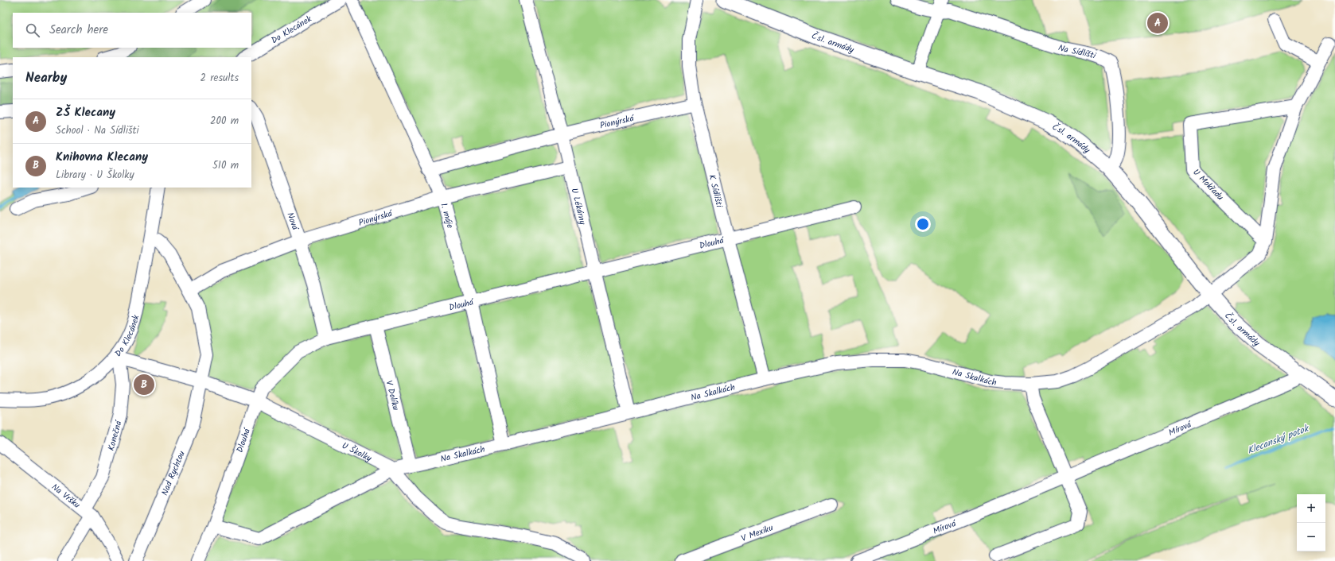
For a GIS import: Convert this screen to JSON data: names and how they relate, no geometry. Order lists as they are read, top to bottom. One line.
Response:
{"streets":{"street":["Do Klecánek","Čsl. armády","Na Sídlišti","Pionýrská","U Mokřadu","K Sídlišti","U Lékárny","1. máje","Nová","Dlouhá","Na Skalkách","V Dolíku","Mírová","Konečná","U Školky","Nad Rychtou","Na Vršku","V Mexiku"]},"crossings":[["Do Klecánek","Konečná"],["Do Klecánek","U Školky"],["Čsl. armády","Na Sídlišti"],["Čsl. armády","Na Skalkách"],["Pionýrská","K Sídlišti"],["Pionýrská","U Lékárny"],["Pionýrská","1. máje"],["Pionýrská","Nová"],["K Sídlišti","Dlouhá"],["K Sídlišti","Na Skalkách"],["U Lékárny","Dlouhá"],["U Lékárny","Na Skalkách"],["1. máje","Dlouhá"],["1. máje","Na Skalkách"],["Nová","Dlouhá"],["Dlouhá","Na Skalkách"],["Dlouhá","V Dolíku"],["Dlouhá","U Školky"],["Na Skalkách","V Dolíku"],["Na Skalkách","U Školky"],["Konečná","U Školky"],["Konečná","Na Vršku"],["U Školky","Nad Rychtou"]],"water":["Klecanský potok"],"page":{"pins":["A","B"],"search":"Search here","heading":["Nearby","2 results"],"list":[{"mark":"A","name":"ZŠ Klecany","note":"School · Na Sídlišti","value":"200 m"},{"mark":"B","name":"Knihovna Klecany","note":"Library · U Školky","value":"510 m"}],"map_buttons":["+","−"]}}
